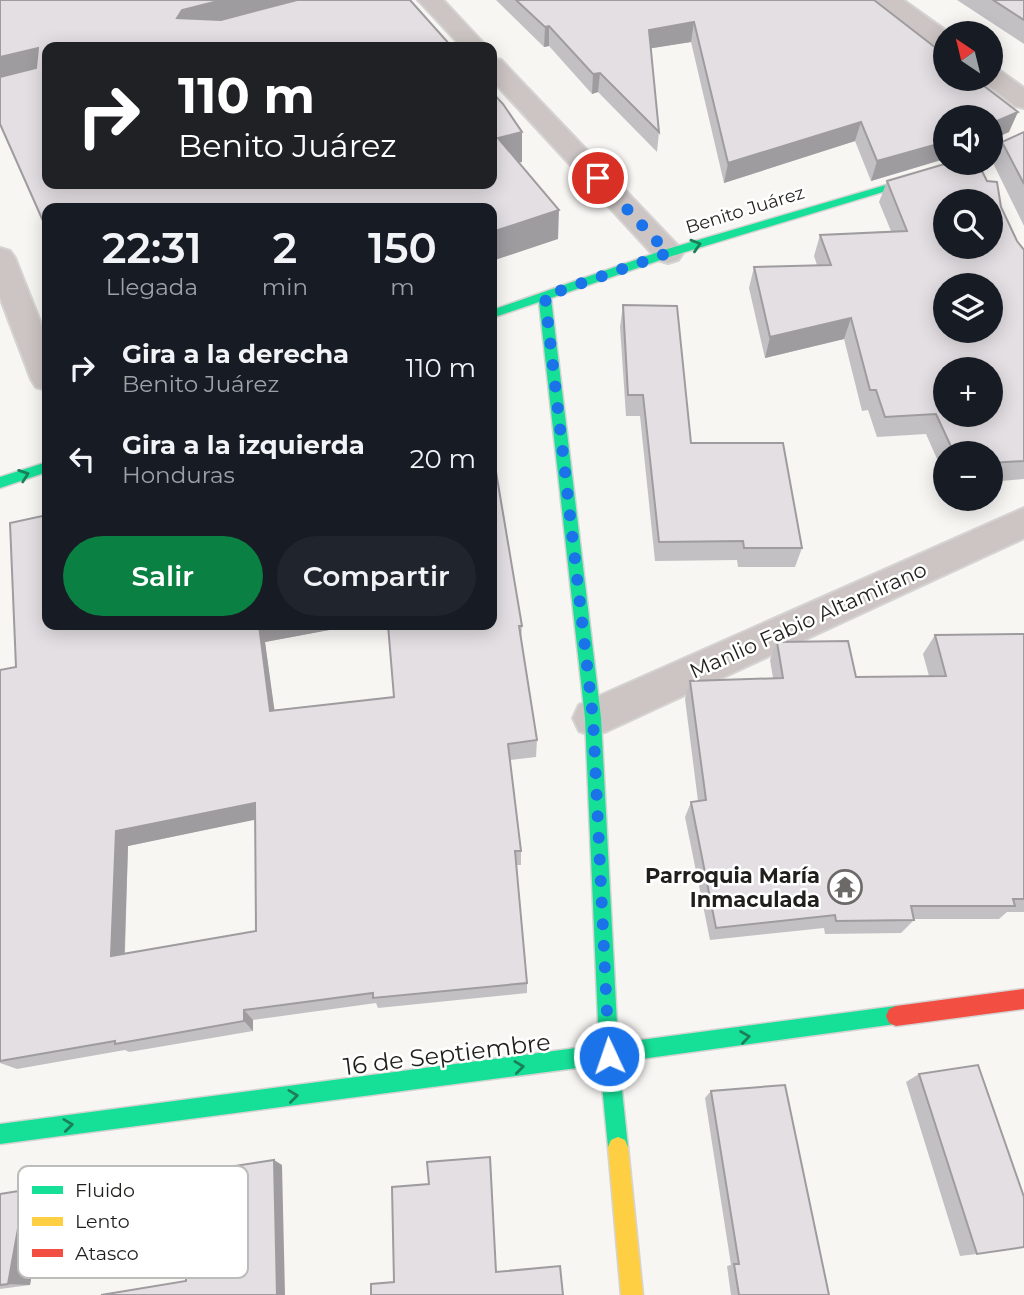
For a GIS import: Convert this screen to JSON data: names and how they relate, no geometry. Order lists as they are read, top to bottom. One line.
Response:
{"streets":{"street":["Benito Juárez","Manlio Fabio Altamirano","16 de Septiembre"]},"one_way":["Benito Juárez","16 de Septiembre"],"places":{"temple":["Parroquia María Inmaculada"]},"legend":["Fluido","Lento","Atasco"],"north":"top left","page":{"map_buttons":["+","−"],"turn":["110 m","Benito Juárez"],"eta":["22:31","Llegada","2","min","150","m"],"list":[{"name":"Gira a la derecha","note":"Benito Juárez","value":"110 m"},{"name":"Gira a la izquierda","note":"Honduras","value":"20 m"}],"buttons":["Salir","Compartir"]}}
